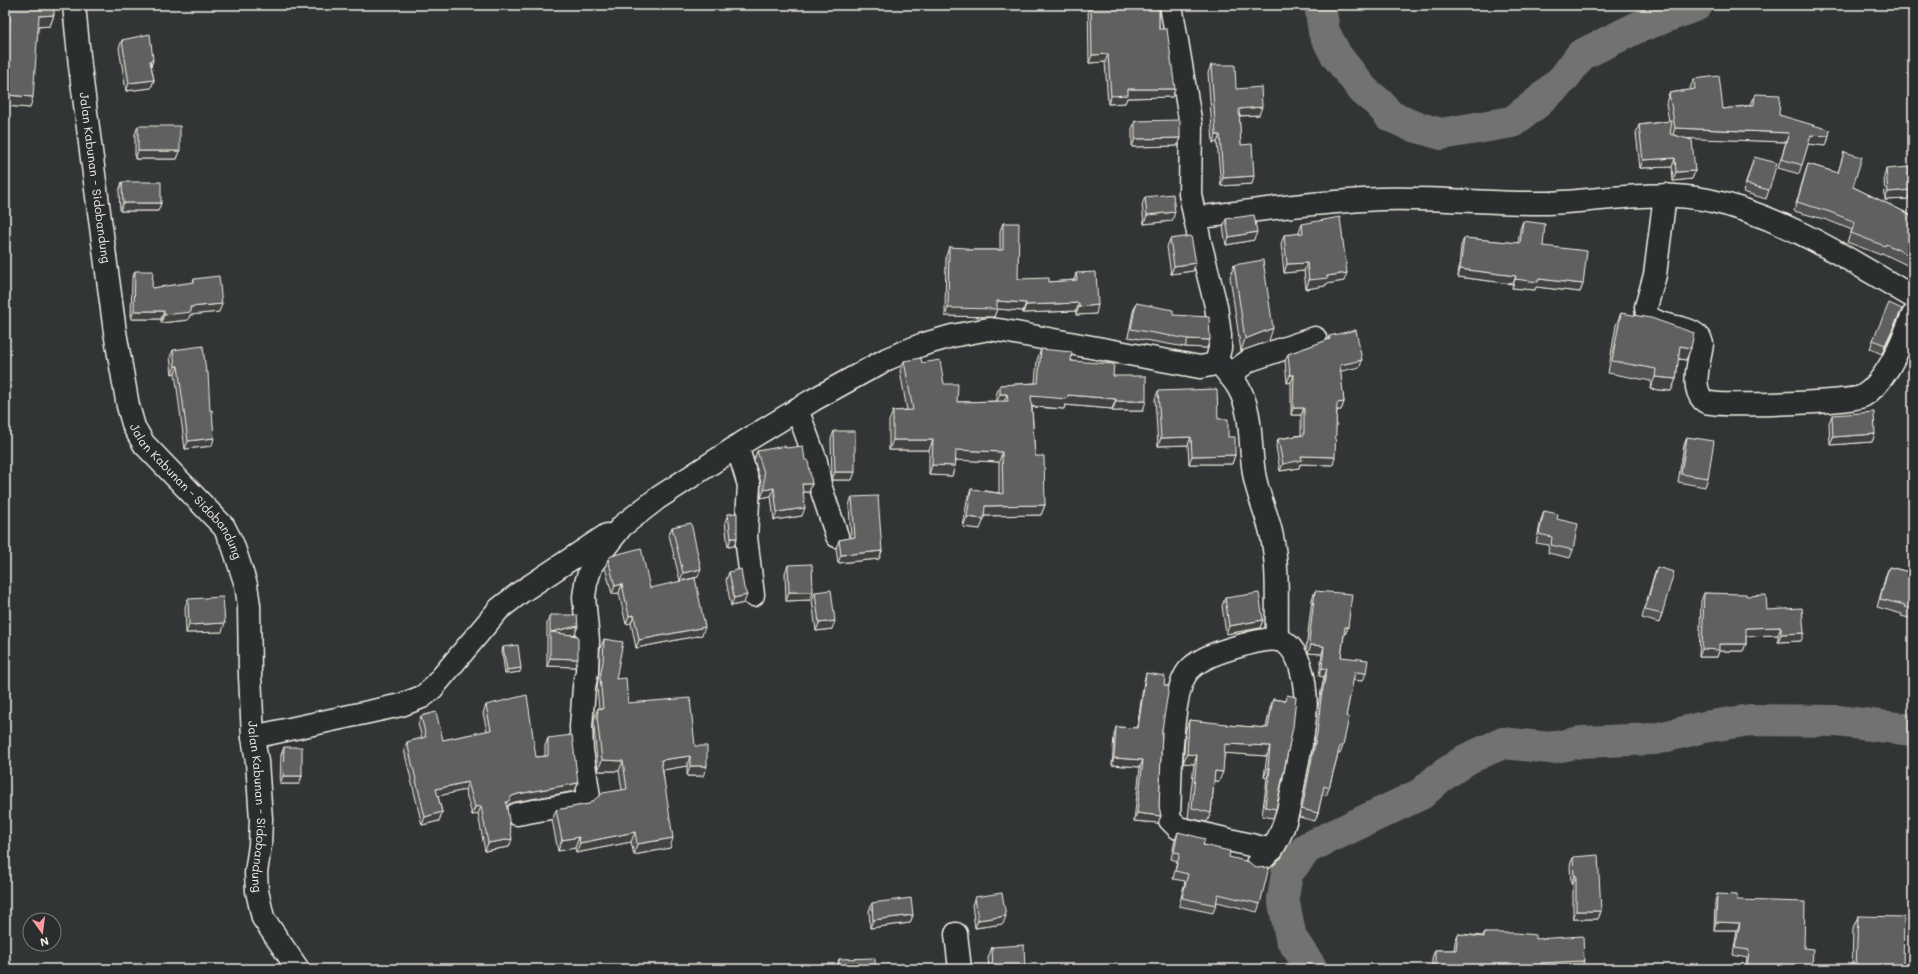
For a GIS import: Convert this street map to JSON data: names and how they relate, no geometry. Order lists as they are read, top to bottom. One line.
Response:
{"streets":{"street":["Jalan Kabunan - Sidobandung"]},"north":"bottom"}
